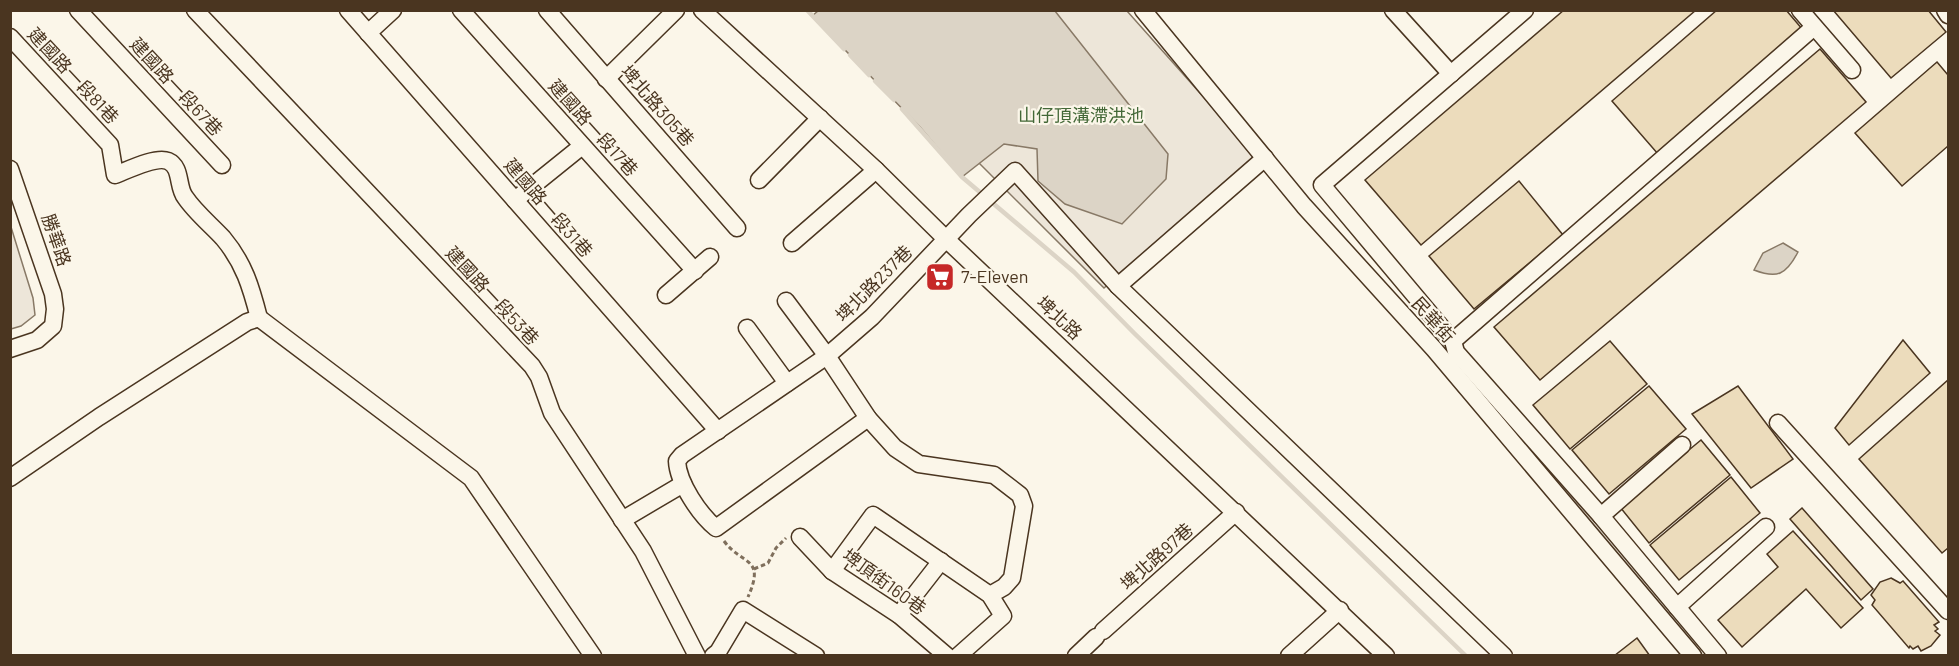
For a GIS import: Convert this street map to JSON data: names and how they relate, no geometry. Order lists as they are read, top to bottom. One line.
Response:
{"streets":{"street":["建國路一段81巷","建國路一段67巷","埤北路305巷","建國路一段17巷","建國路一段31巷","勝華路","埤北路237巷","建國路一段53巷","埤北路","民華街","埤北路97巷","埤頂街160巷"]},"crossings":[["建國路一段31巷","埤北路237巷"],["埤北路237巷","埤北路"],["埤北路","埤北路97巷"]],"parks":["山仔頂溝滯洪池"],"places":{"supermarket":["7-Eleven"]}}
